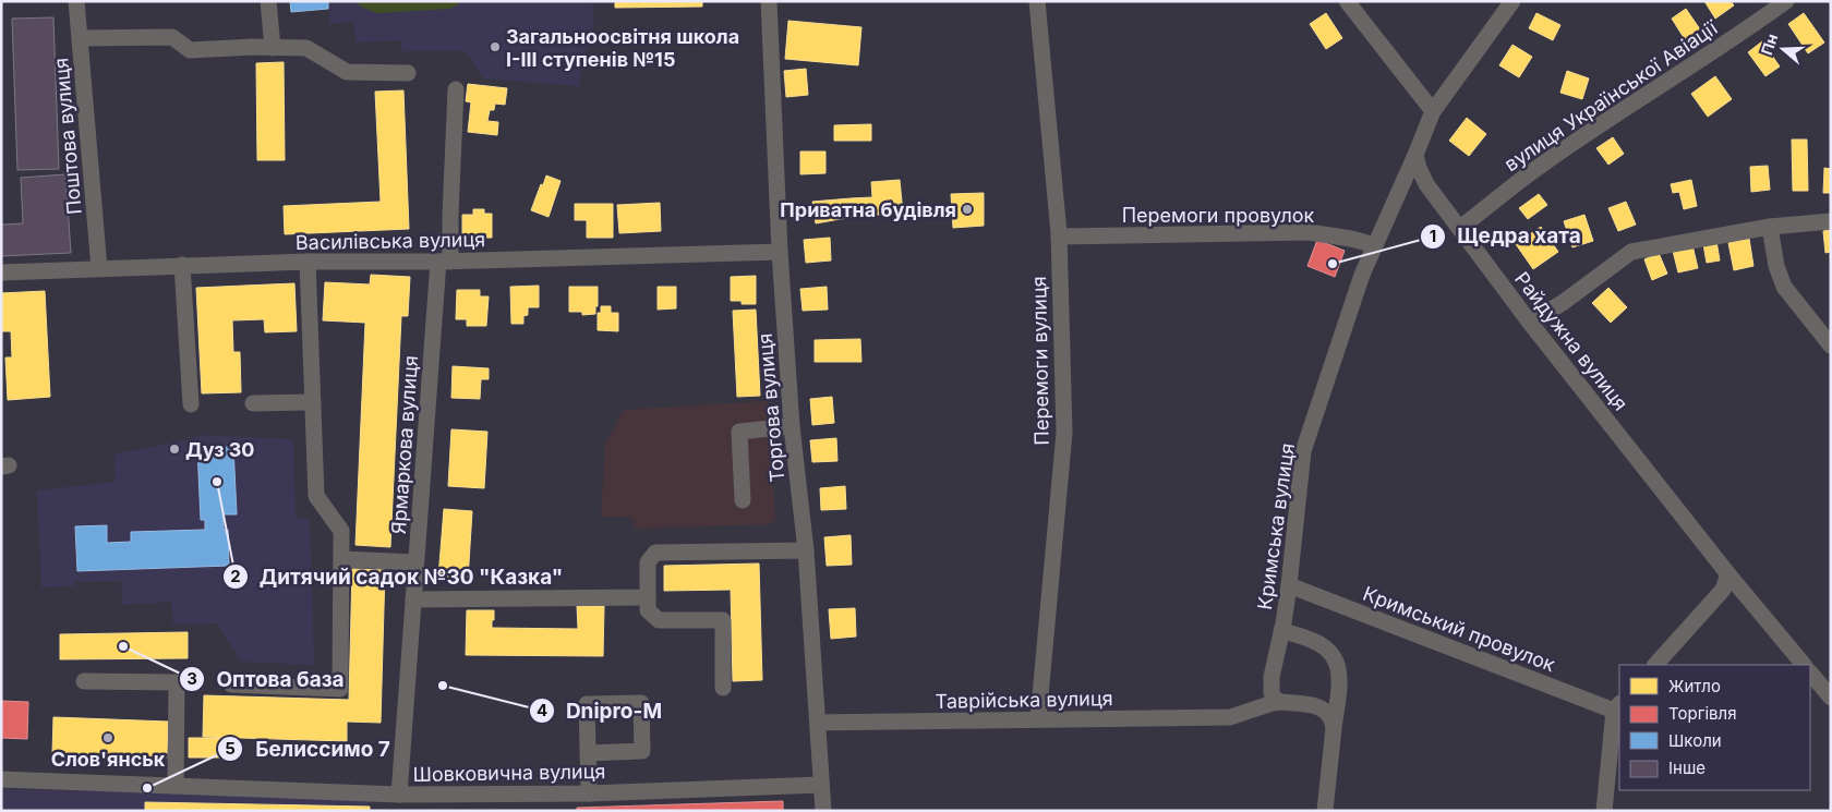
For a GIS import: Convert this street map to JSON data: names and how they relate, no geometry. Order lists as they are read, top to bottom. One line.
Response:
{"streets":{"street":["вулиця Української Авіації","Поштова вулиця","Перемоги провулок","Василівська вулиця","Райдужна вулиця","Перемоги вулиця","Торгова вулиця","Ярмаркова вулиця","Кримська вулиця","Кримський провулок","Таврійська вулиця","Шовковична вулиця"]},"crossings":[["вулиця Української Авіації","Райдужна вулиця"],["Поштова вулиця","Василівська вулиця"],["Перемоги провулок","Перемоги вулиця"],["Перемоги провулок","Кримська вулиця"],["Василівська вулиця","Торгова вулиця"],["Василівська вулиця","Ярмаркова вулиця"],["Райдужна вулиця","Кримська вулиця"],["Перемоги вулиця","Таврійська вулиця"],["Торгова вулиця","Таврійська вулиця"],["Торгова вулиця","Шовковична вулиця"],["Ярмаркова вулиця","Шовковична вулиця"],["Кримська вулиця","Кримський провулок"],["Кримська вулиця","Таврійська вулиця"]],"places":["Загальноосвітня школа І-ІІІ ступенів №15","Приватна будівля","Щедра хата","Дуз 30","Дитячий садок №30 \"Казка\"","Оптова база","Dnipro-M","Слов'янськ","Белиссимо 7"],"legend":["Житло","Торгівля","Школи","Інше"],"north":"left"}
